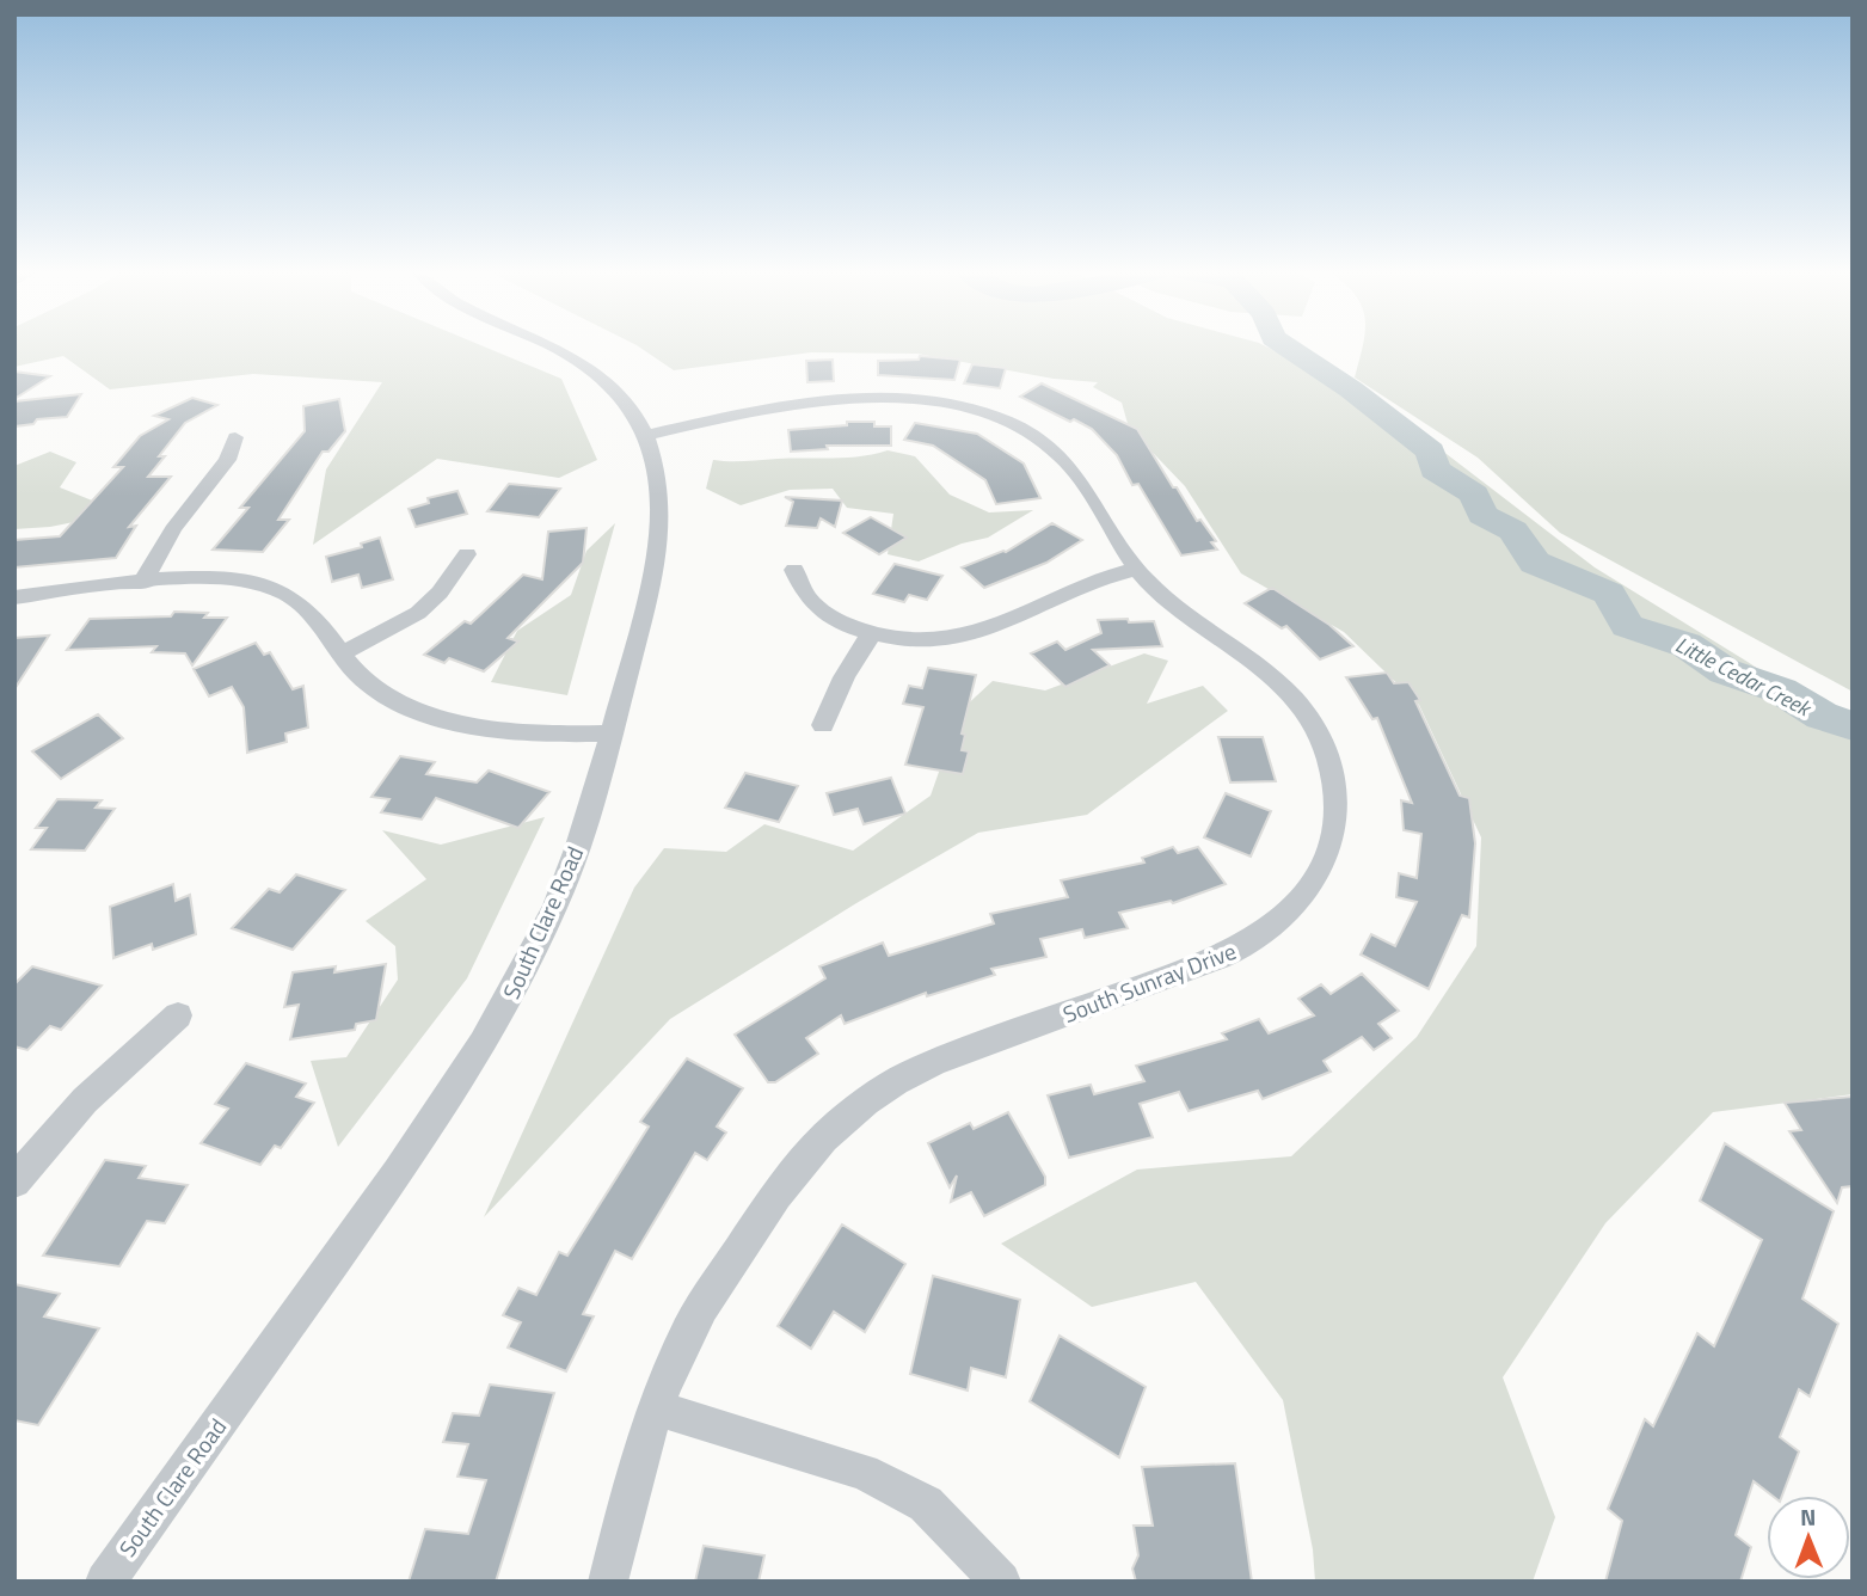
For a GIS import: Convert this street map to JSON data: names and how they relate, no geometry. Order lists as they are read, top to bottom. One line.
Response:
{"streets":{"street":["South Clare Road","South Sunray Drive"]},"crossings":[["South Clare Road","South Sunray Drive"]],"water":["Little Cedar Creek"],"north":"top"}
